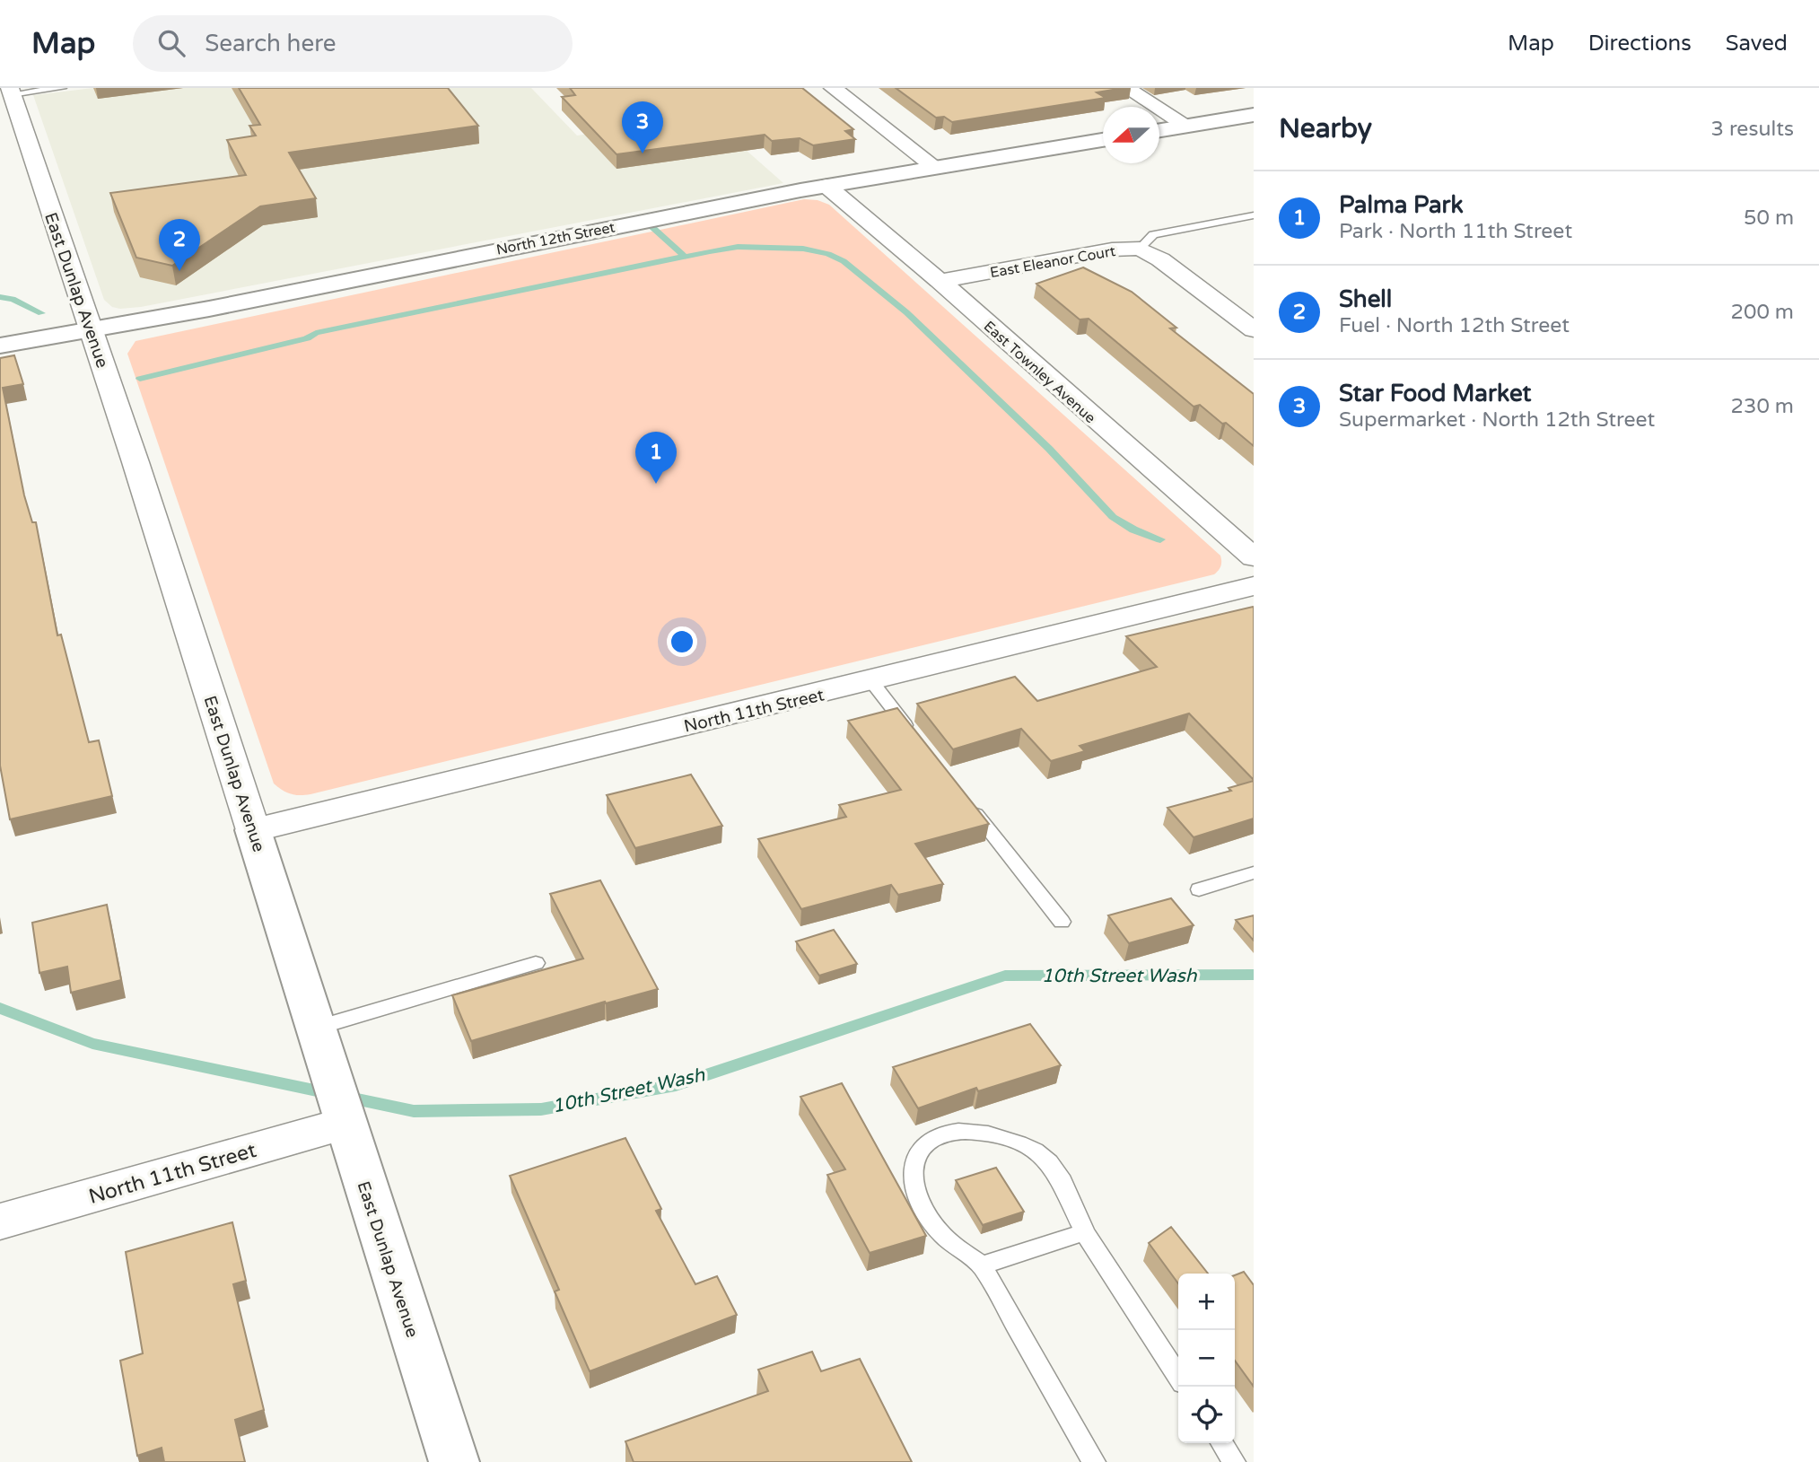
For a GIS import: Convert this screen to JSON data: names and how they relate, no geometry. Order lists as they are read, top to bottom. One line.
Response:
{"streets":{"street":["North 12th Street","East Eleanor Court","East Dunlap Avenue","East Townley Avenue","North 11th Street"]},"crossings":[["North 12th Street","East Dunlap Avenue"],["North 12th Street","East Townley Avenue"],["East Eleanor Court","East Townley Avenue"],["East Dunlap Avenue","North 11th Street"]],"water":["10th Street Wash"],"north":"left","page":{"header":"Map","search":"Search here","nav":["Map","Directions","Saved"],"heading":["Nearby","3 results"],"pins":["3","2","1"],"list":[{"mark":"1","name":"Palma Park","note":"Park · North 11th Street","value":"50 m"},{"mark":"2","name":"Shell","note":"Fuel · North 12th Street","value":"200 m"},{"mark":"3","name":"Star Food Market","note":"Supermarket · North 12th Street","value":"230 m"}],"map_buttons":["+","−"]}}
